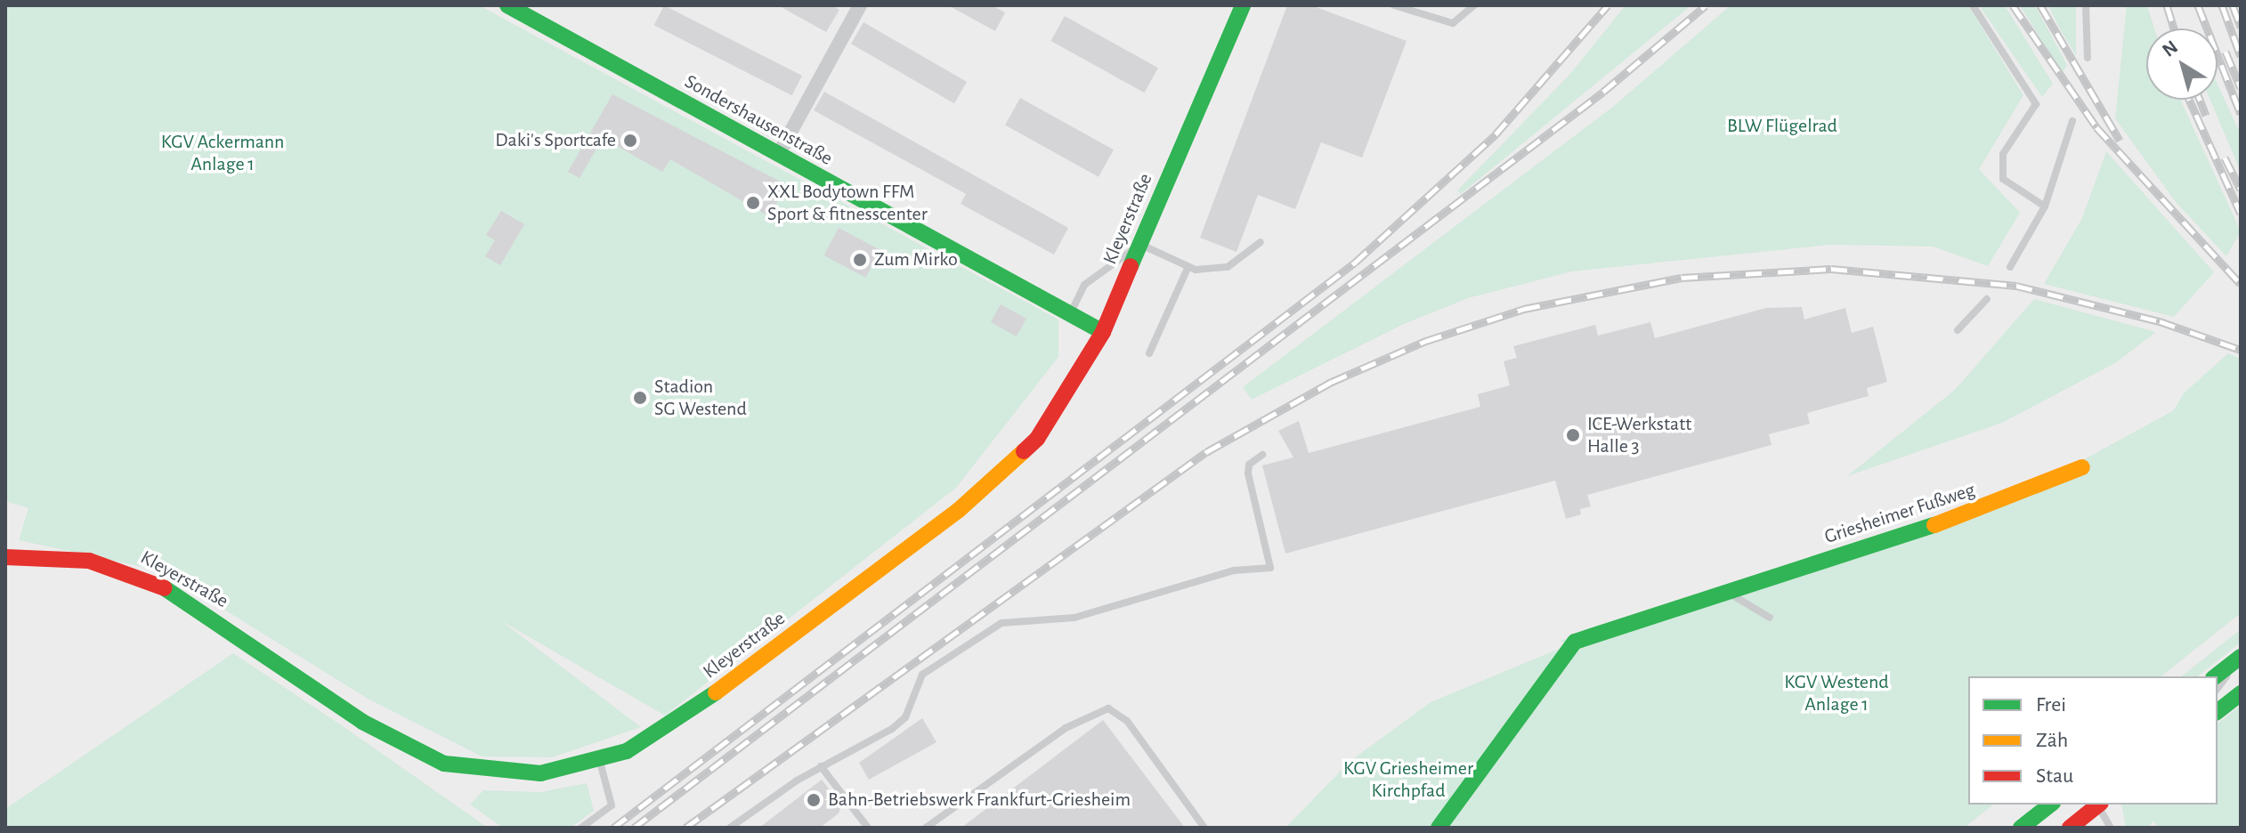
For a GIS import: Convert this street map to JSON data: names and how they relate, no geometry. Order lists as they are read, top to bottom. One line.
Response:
{"streets":{"street":["Sondershausenstraße","Kleyerstraße","Griesheimer Fußweg"]},"crossings":[["Sondershausenstraße","Kleyerstraße"]],"parks":["BLW Flügelrad","KGV Ackermann Anlage 1","KGV Westend Anlage 1","KGV Griesheimer Kirchpfad"],"places":["Daki's Sportcafe","XXL Bodytown FFM Sport & fitnesscenter","Zum Mirko","Stadion SG Westend","ICE-Werkstatt Halle 3","Bahn-Betriebswerk Frankfurt-Griesheim"],"legend":["Frei","Zäh","Stau"],"north":"top left"}
